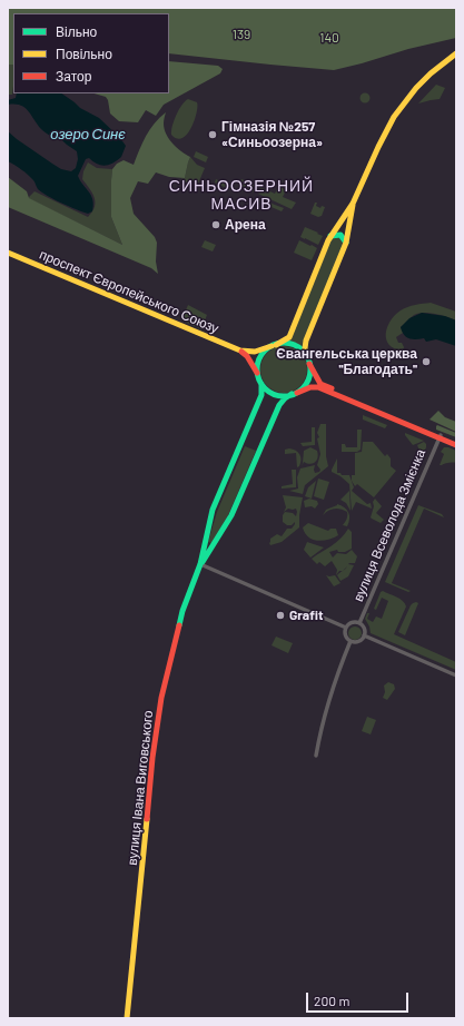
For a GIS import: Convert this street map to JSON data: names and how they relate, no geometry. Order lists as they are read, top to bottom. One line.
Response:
{"streets":{"main road":["проспект Європейського Союзу","вулиця Івана Виговського"],"street":["вулиця Всеволода Змієнка"]},"crossings":[["проспект Європейського Союзу","вулиця Івана Виговського"]],"districts":["СИНЬООЗЕРНИЙ МАСИВ"],"water":["озеро Синє"],"parks":["139","140"],"places":["Гімназія №257 «Синьоозерна»","Арена","Євангельська церква ''Благодать''","Grafit"],"legend":["Вільно","Повільно","Затор"],"scale_bar":"200 m"}
